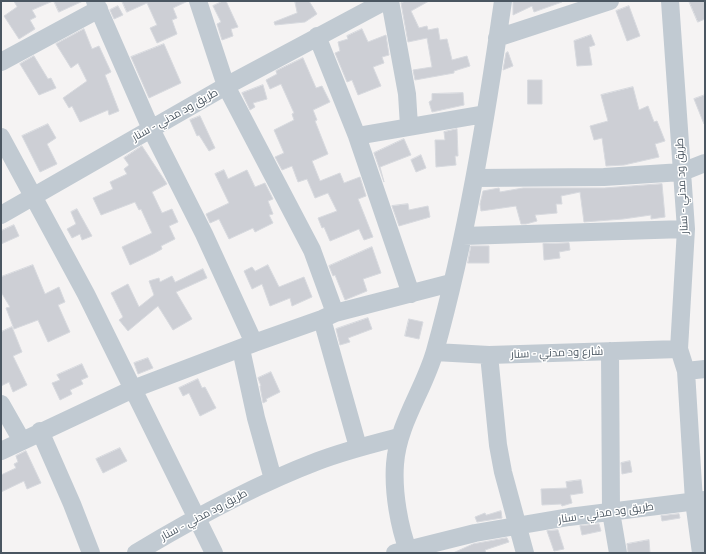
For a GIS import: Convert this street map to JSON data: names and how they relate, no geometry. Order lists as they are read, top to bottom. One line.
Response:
{"streets":{"street":["طريق ود مدني - سنار","شارع ود مدني - سنار"]},"crossings":[["طريق ود مدني - سنار","شارع ود مدني - سنار"]]}
